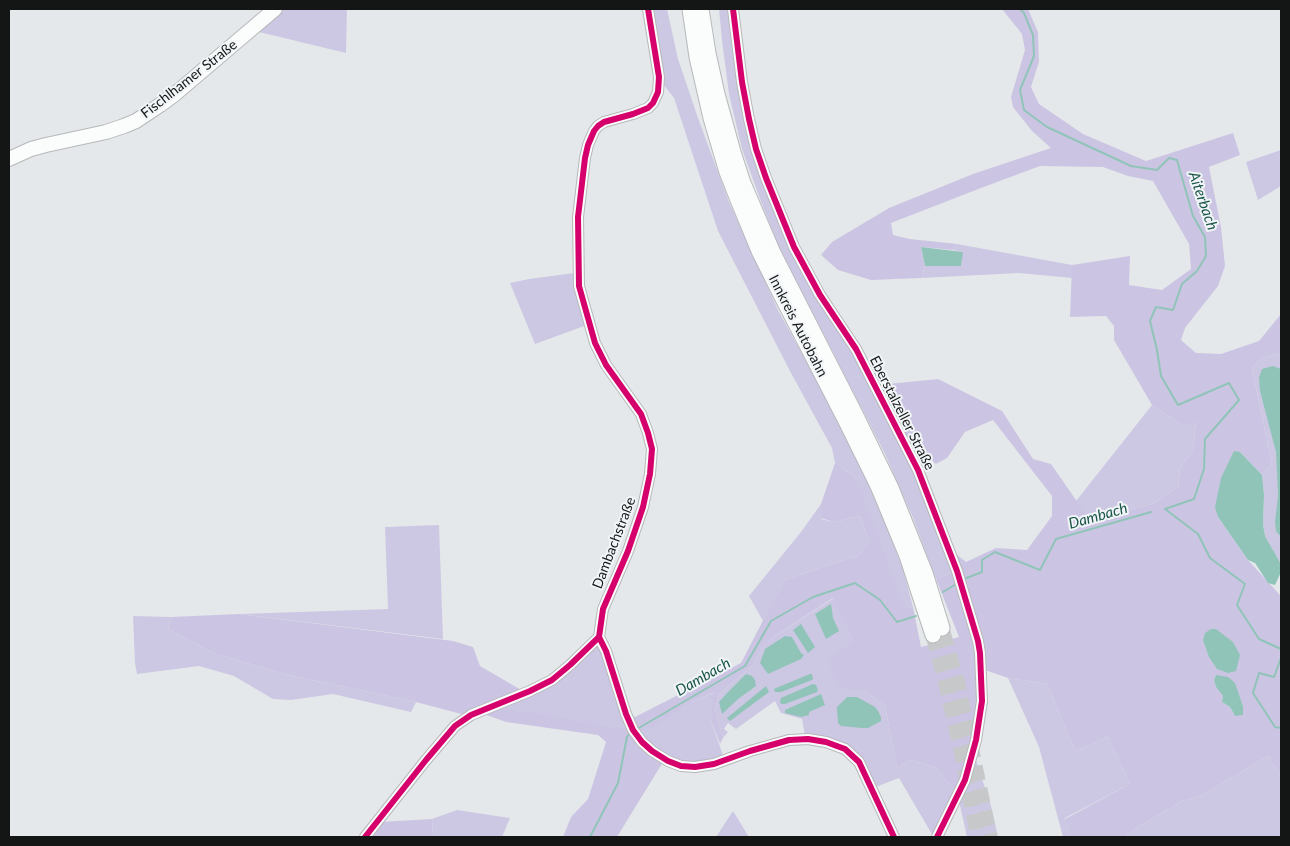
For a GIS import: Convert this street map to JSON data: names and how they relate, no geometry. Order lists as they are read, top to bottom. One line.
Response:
{"streets":{"highway":["Innkreis Autobahn"],"main road":["Fischlhamer Straße"],"street":["Eberstalzeller Straße","Dambachstraße"]},"water":["Aiterbach","Dambach"]}
